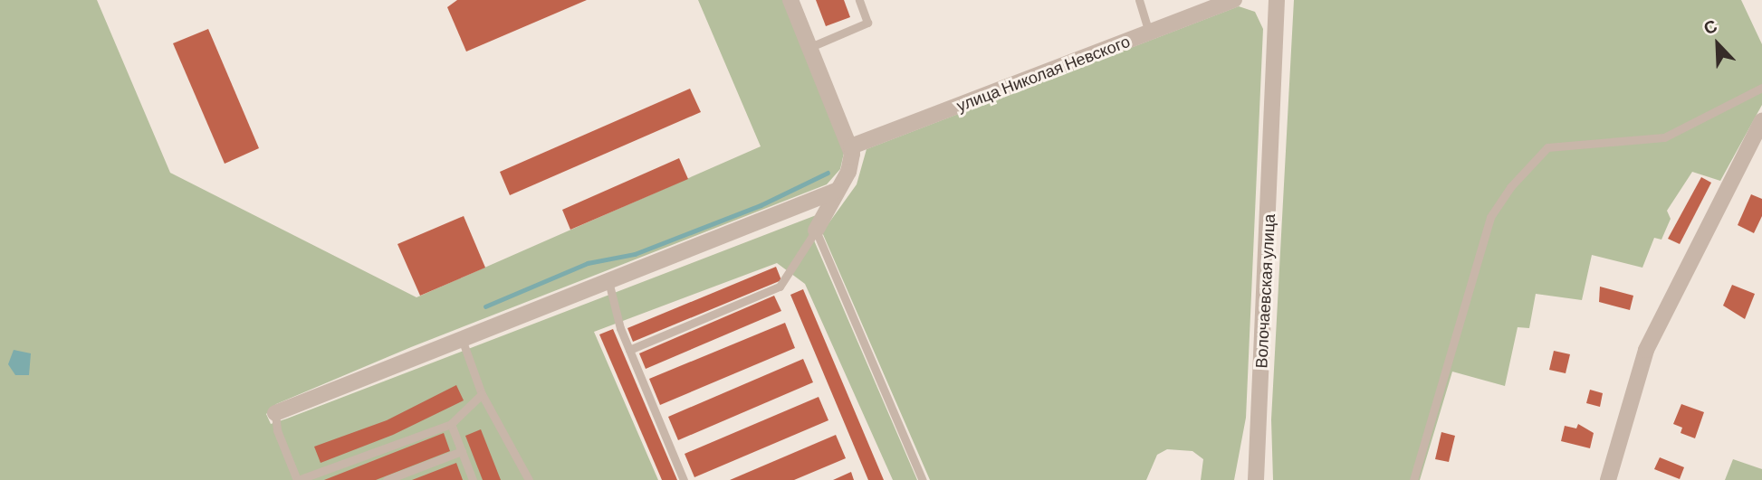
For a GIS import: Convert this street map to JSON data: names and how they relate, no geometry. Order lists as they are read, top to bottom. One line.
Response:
{"streets":{"street":["улица Николая Невского","Волочаевская улица"]},"north":"top left"}
